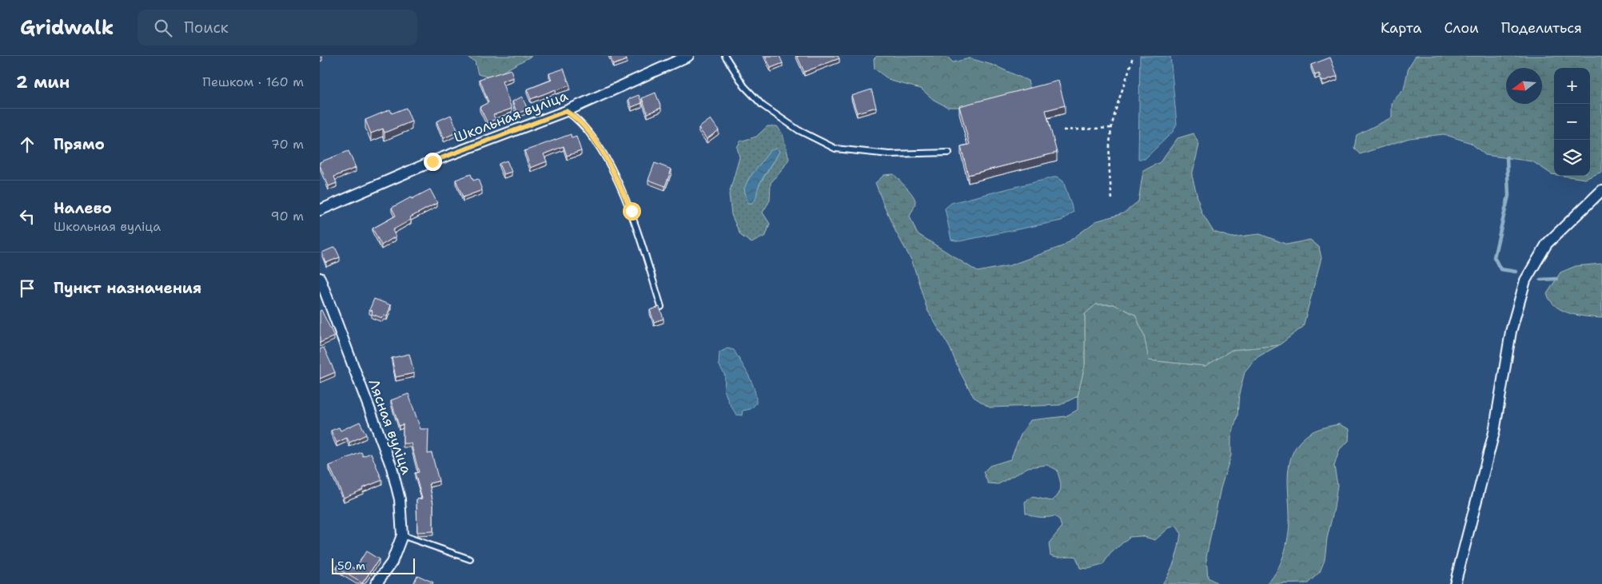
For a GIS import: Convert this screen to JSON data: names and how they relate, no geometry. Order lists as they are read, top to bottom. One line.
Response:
{"streets":{"street":["Школьная вуліца","Лясная вуліца"]},"scale_bar":"50 m","north":"left","page":{"header":"Gridwalk","search":"Поиск","nav":["Карта","Слои","Поделиться"],"heading":["2 мин","Пешком · 160 m"],"map_buttons":["+","−"],"list":[["Прямо","70 m"],["Налево","Школьная вуліца","90 m"],"Пункт назначения"],"scale":"50 m"}}
